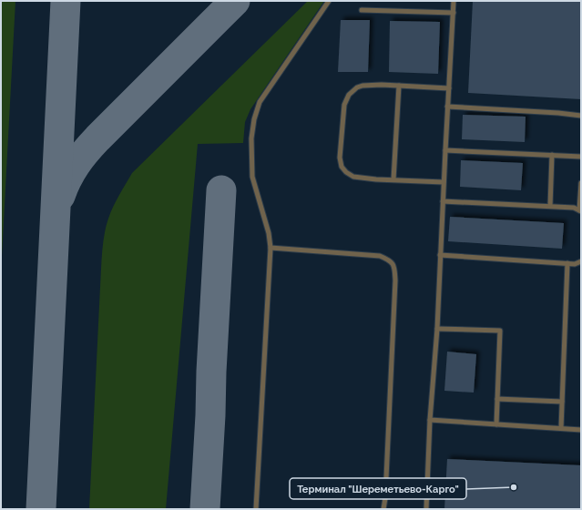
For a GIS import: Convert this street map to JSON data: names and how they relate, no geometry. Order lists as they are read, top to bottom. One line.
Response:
{"places":["Терминал \"Шереметьево-Карго\""]}
